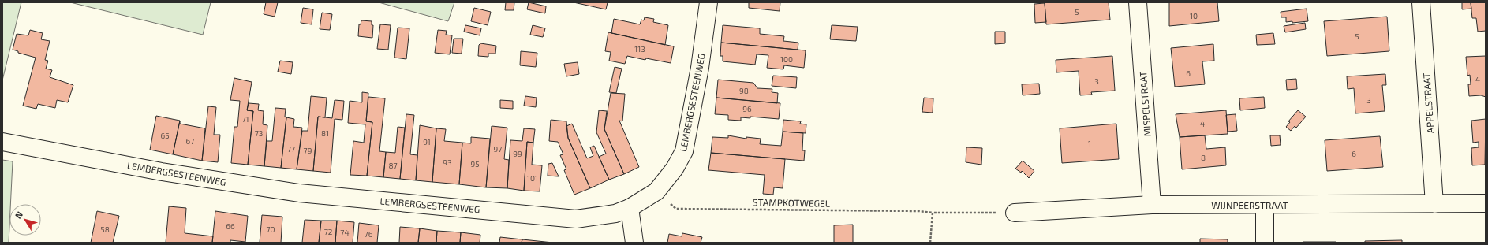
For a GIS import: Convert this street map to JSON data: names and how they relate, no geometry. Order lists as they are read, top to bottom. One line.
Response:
{"streets":{"street":["LEMBERGSESTEENWEG","APPELSTRAAT","MISPELSTRAAT","WIJNPEERSTRAAT"],"path":["STAMPKOTWEGEL"]},"crossings":[["LEMBERGSESTEENWEG","STAMPKOTWEGEL"],["APPELSTRAAT","WIJNPEERSTRAAT"],["MISPELSTRAAT","WIJNPEERSTRAAT"],["STAMPKOTWEGEL","WIJNPEERSTRAAT"]],"house_numbers":["5","10","5","113","100","6","4","3","98","3","96","71","4","73","81","65","67","91","1","77","97","79","99","6","8","93","95","87","101","66","58","70","72","74","76"],"north":"top left"}
